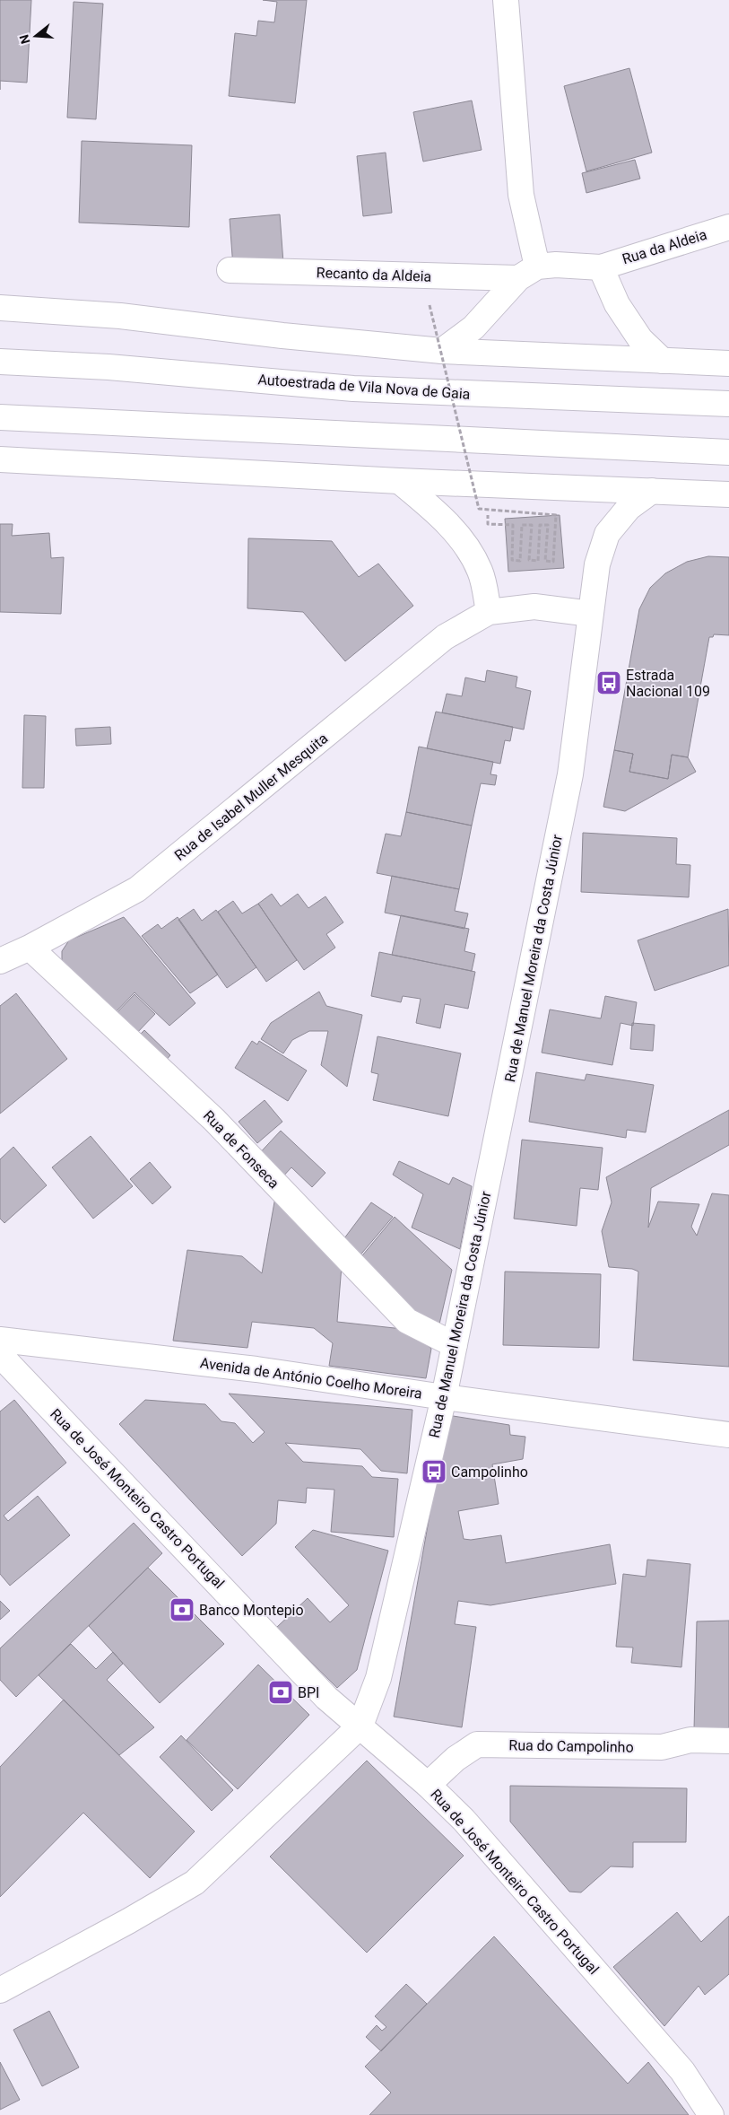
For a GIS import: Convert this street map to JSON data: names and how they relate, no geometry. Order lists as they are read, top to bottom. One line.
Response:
{"streets":{"main road":["Rua da Aldeia","Recanto da Aldeia","Autoestrada de Vila Nova de Gaia","Rua de Isabel Muller Mesquita","Rua de Manuel Moreira da Costa Júnior","Rua de Fonseca","Avenida de António Coelho Moreira","Rua de José Monteiro Castro Portugal","Rua do Campolinho"]},"crossings":[["Rua da Aldeia","Recanto da Aldeia"],["Rua de Isabel Muller Mesquita","Rua de Fonseca"],["Rua de Manuel Moreira da Costa Júnior","Rua de Fonseca"],["Rua de Manuel Moreira da Costa Júnior","Avenida de António Coelho Moreira"],["Rua de Manuel Moreira da Costa Júnior","Rua de José Monteiro Castro Portugal"],["Rua de José Monteiro Castro Portugal","Rua do Campolinho"]],"places":{"bus stop":["Estrada Nacional 109","Campolinho"],"bank":["Banco Montepio","BPI"]},"north":"left"}
